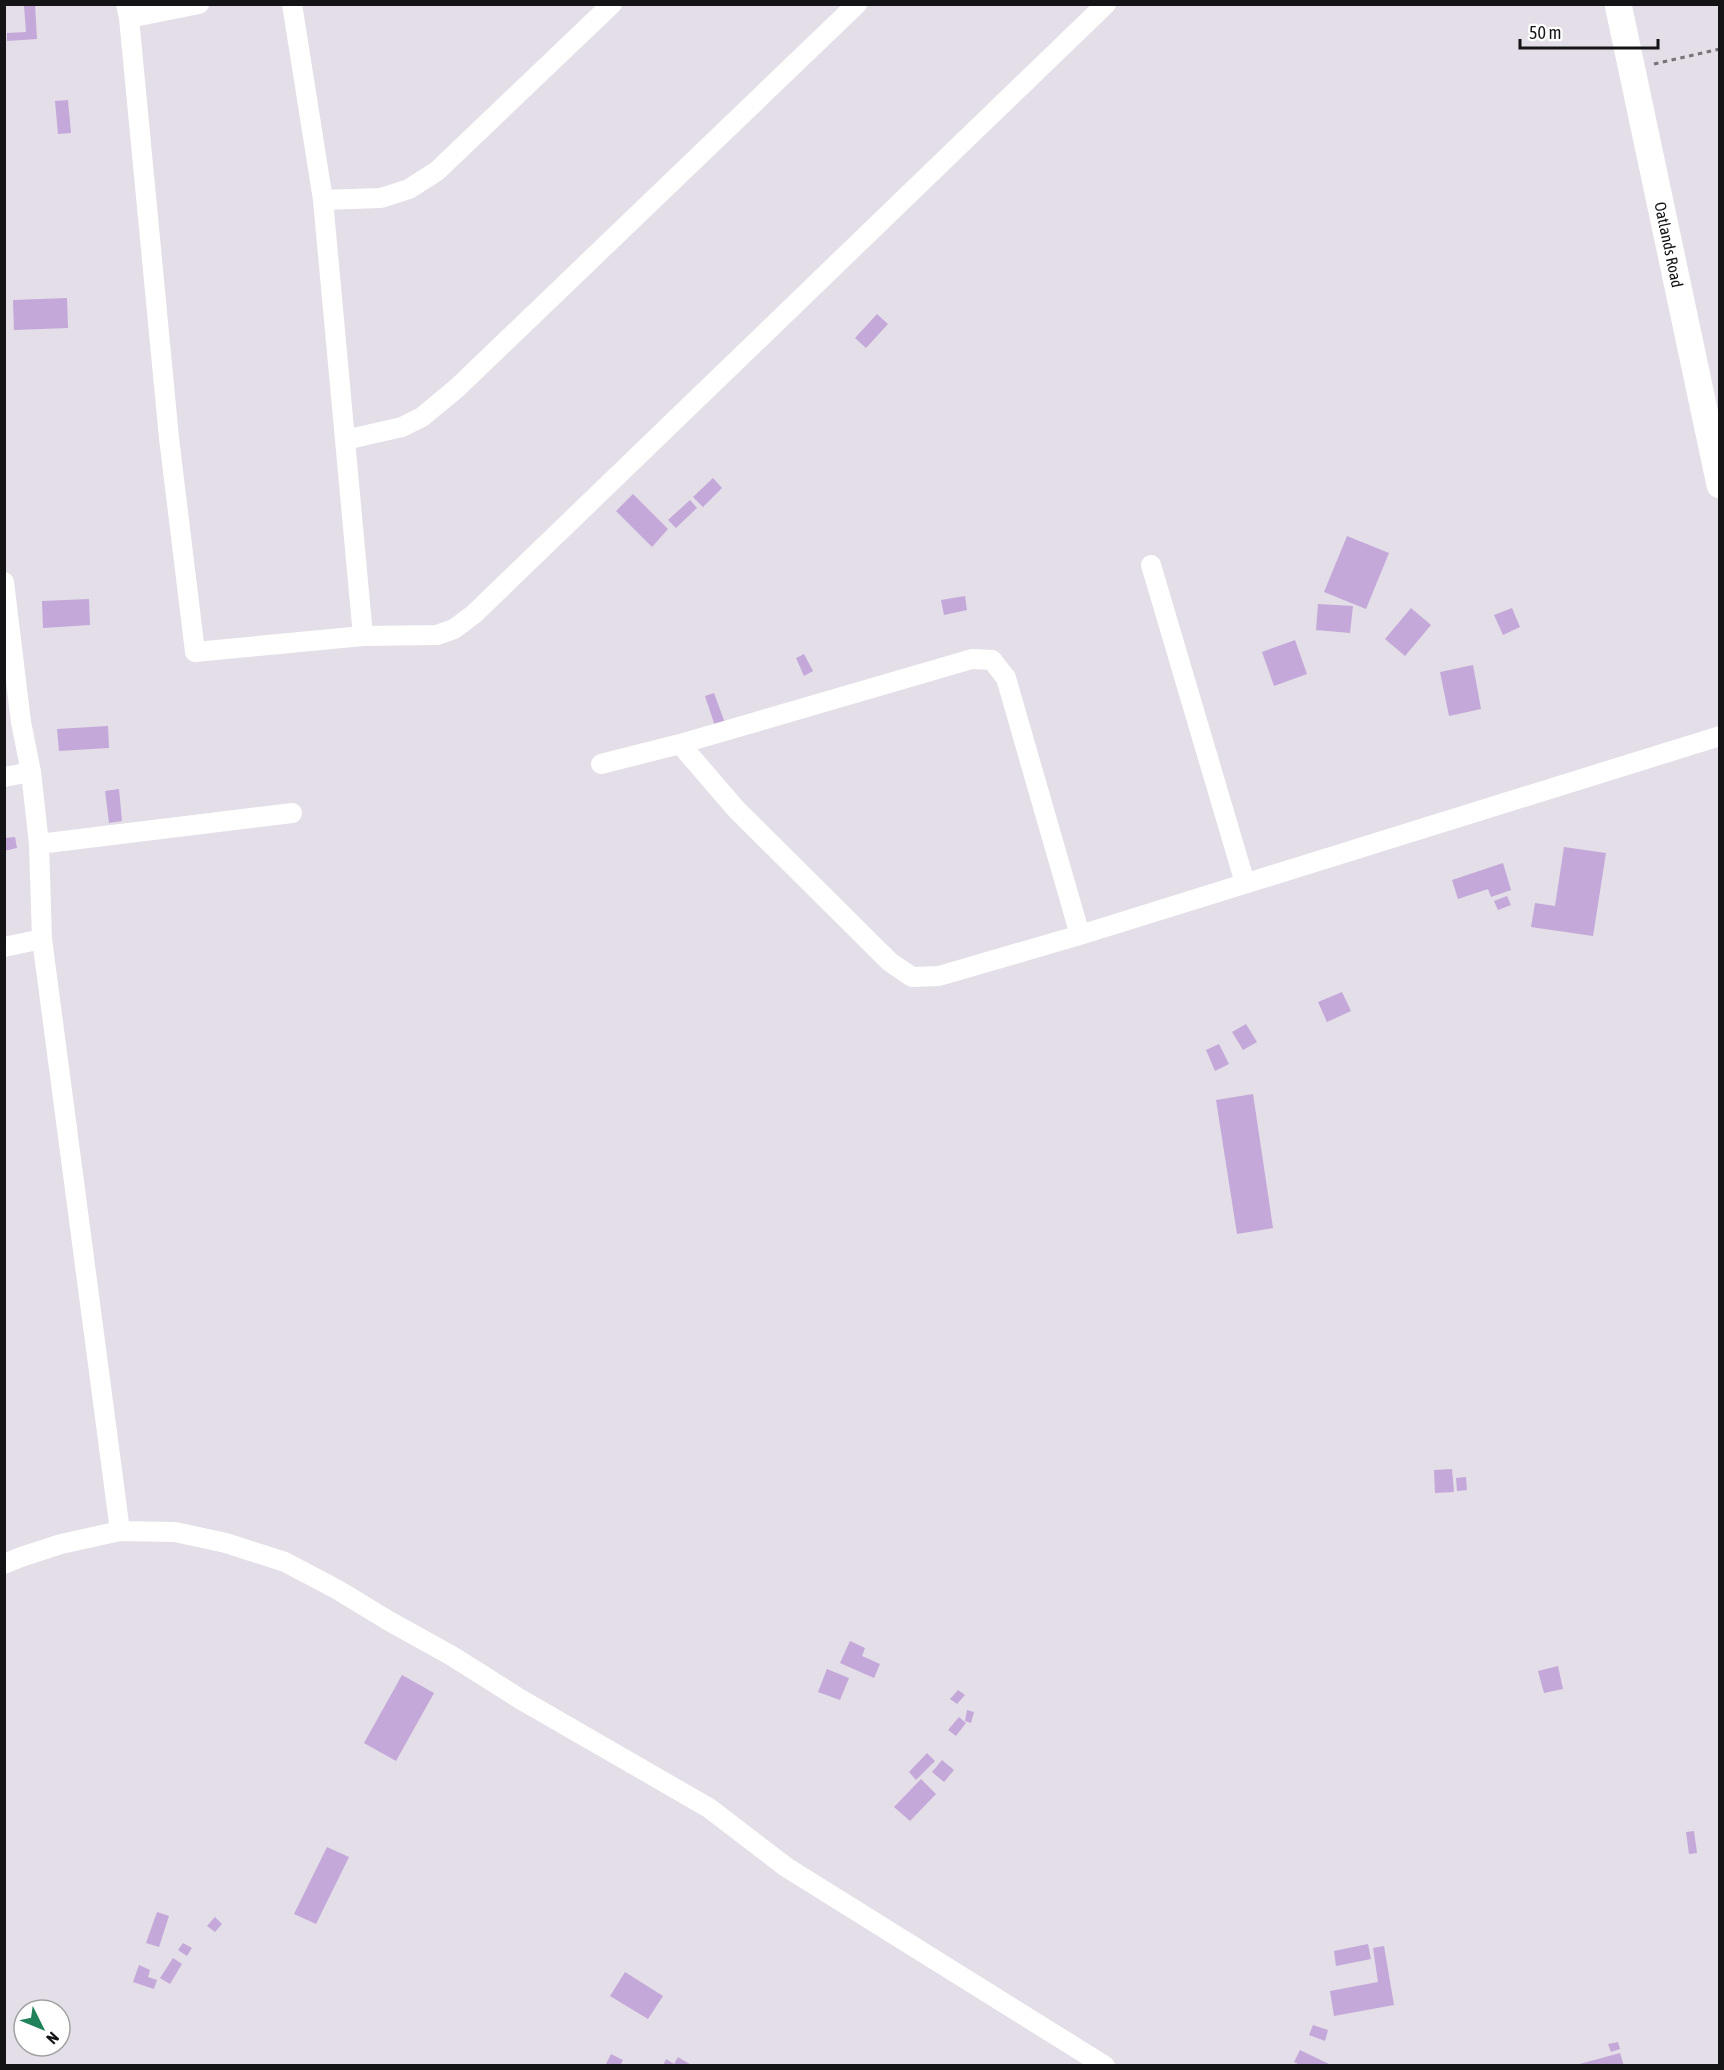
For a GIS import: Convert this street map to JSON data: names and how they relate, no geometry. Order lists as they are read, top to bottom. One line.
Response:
{"streets":{"street":["Oatlands Road"]},"scale_bar":"50 m","north":"bottom right"}
